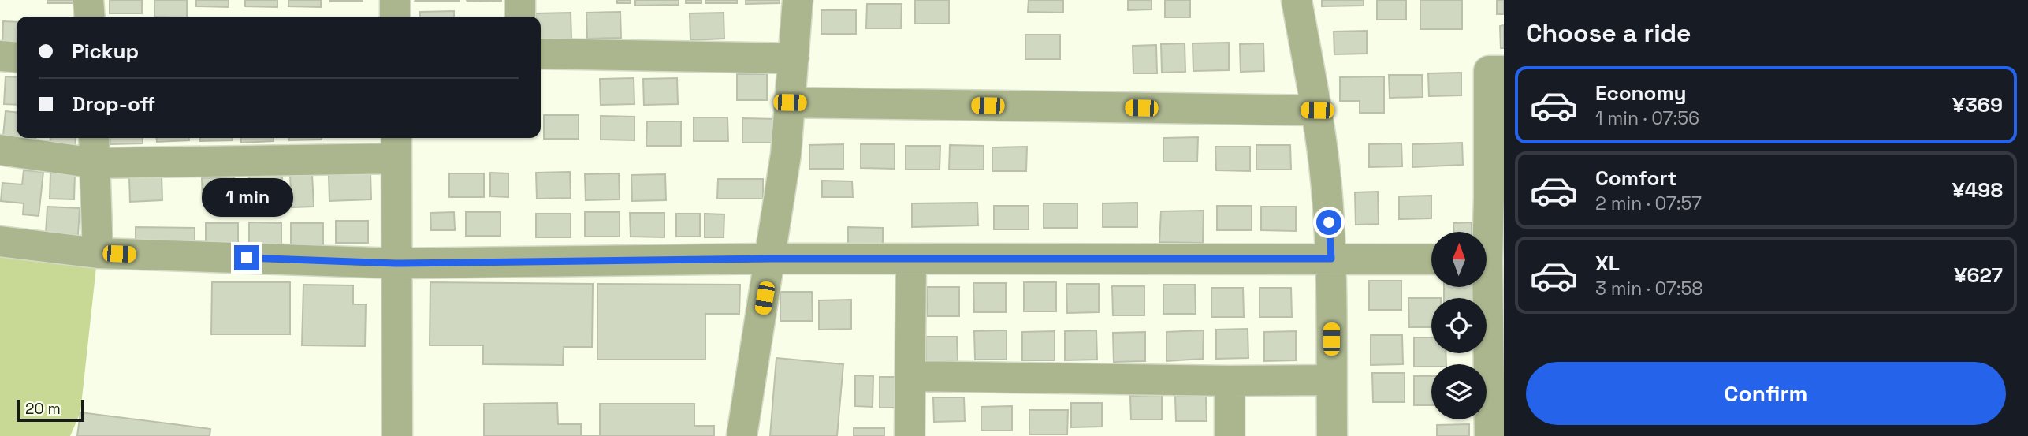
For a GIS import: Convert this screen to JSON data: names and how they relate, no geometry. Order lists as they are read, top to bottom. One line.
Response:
{"scale_bar":"20 m","north":"top","page":{"heading":"Choose a ride","banner":["Pickup","Drop-off"],"list":[{"name":"Economy","note":"1 min · 07:56","value":"¥369"},{"name":"Comfort","note":"2 min · 07:57","value":"¥498"},{"name":"XL","note":"3 min · 07:58","value":"¥627"}],"bubble":"1 min","buttons":"Confirm","scale":"20 m"}}
